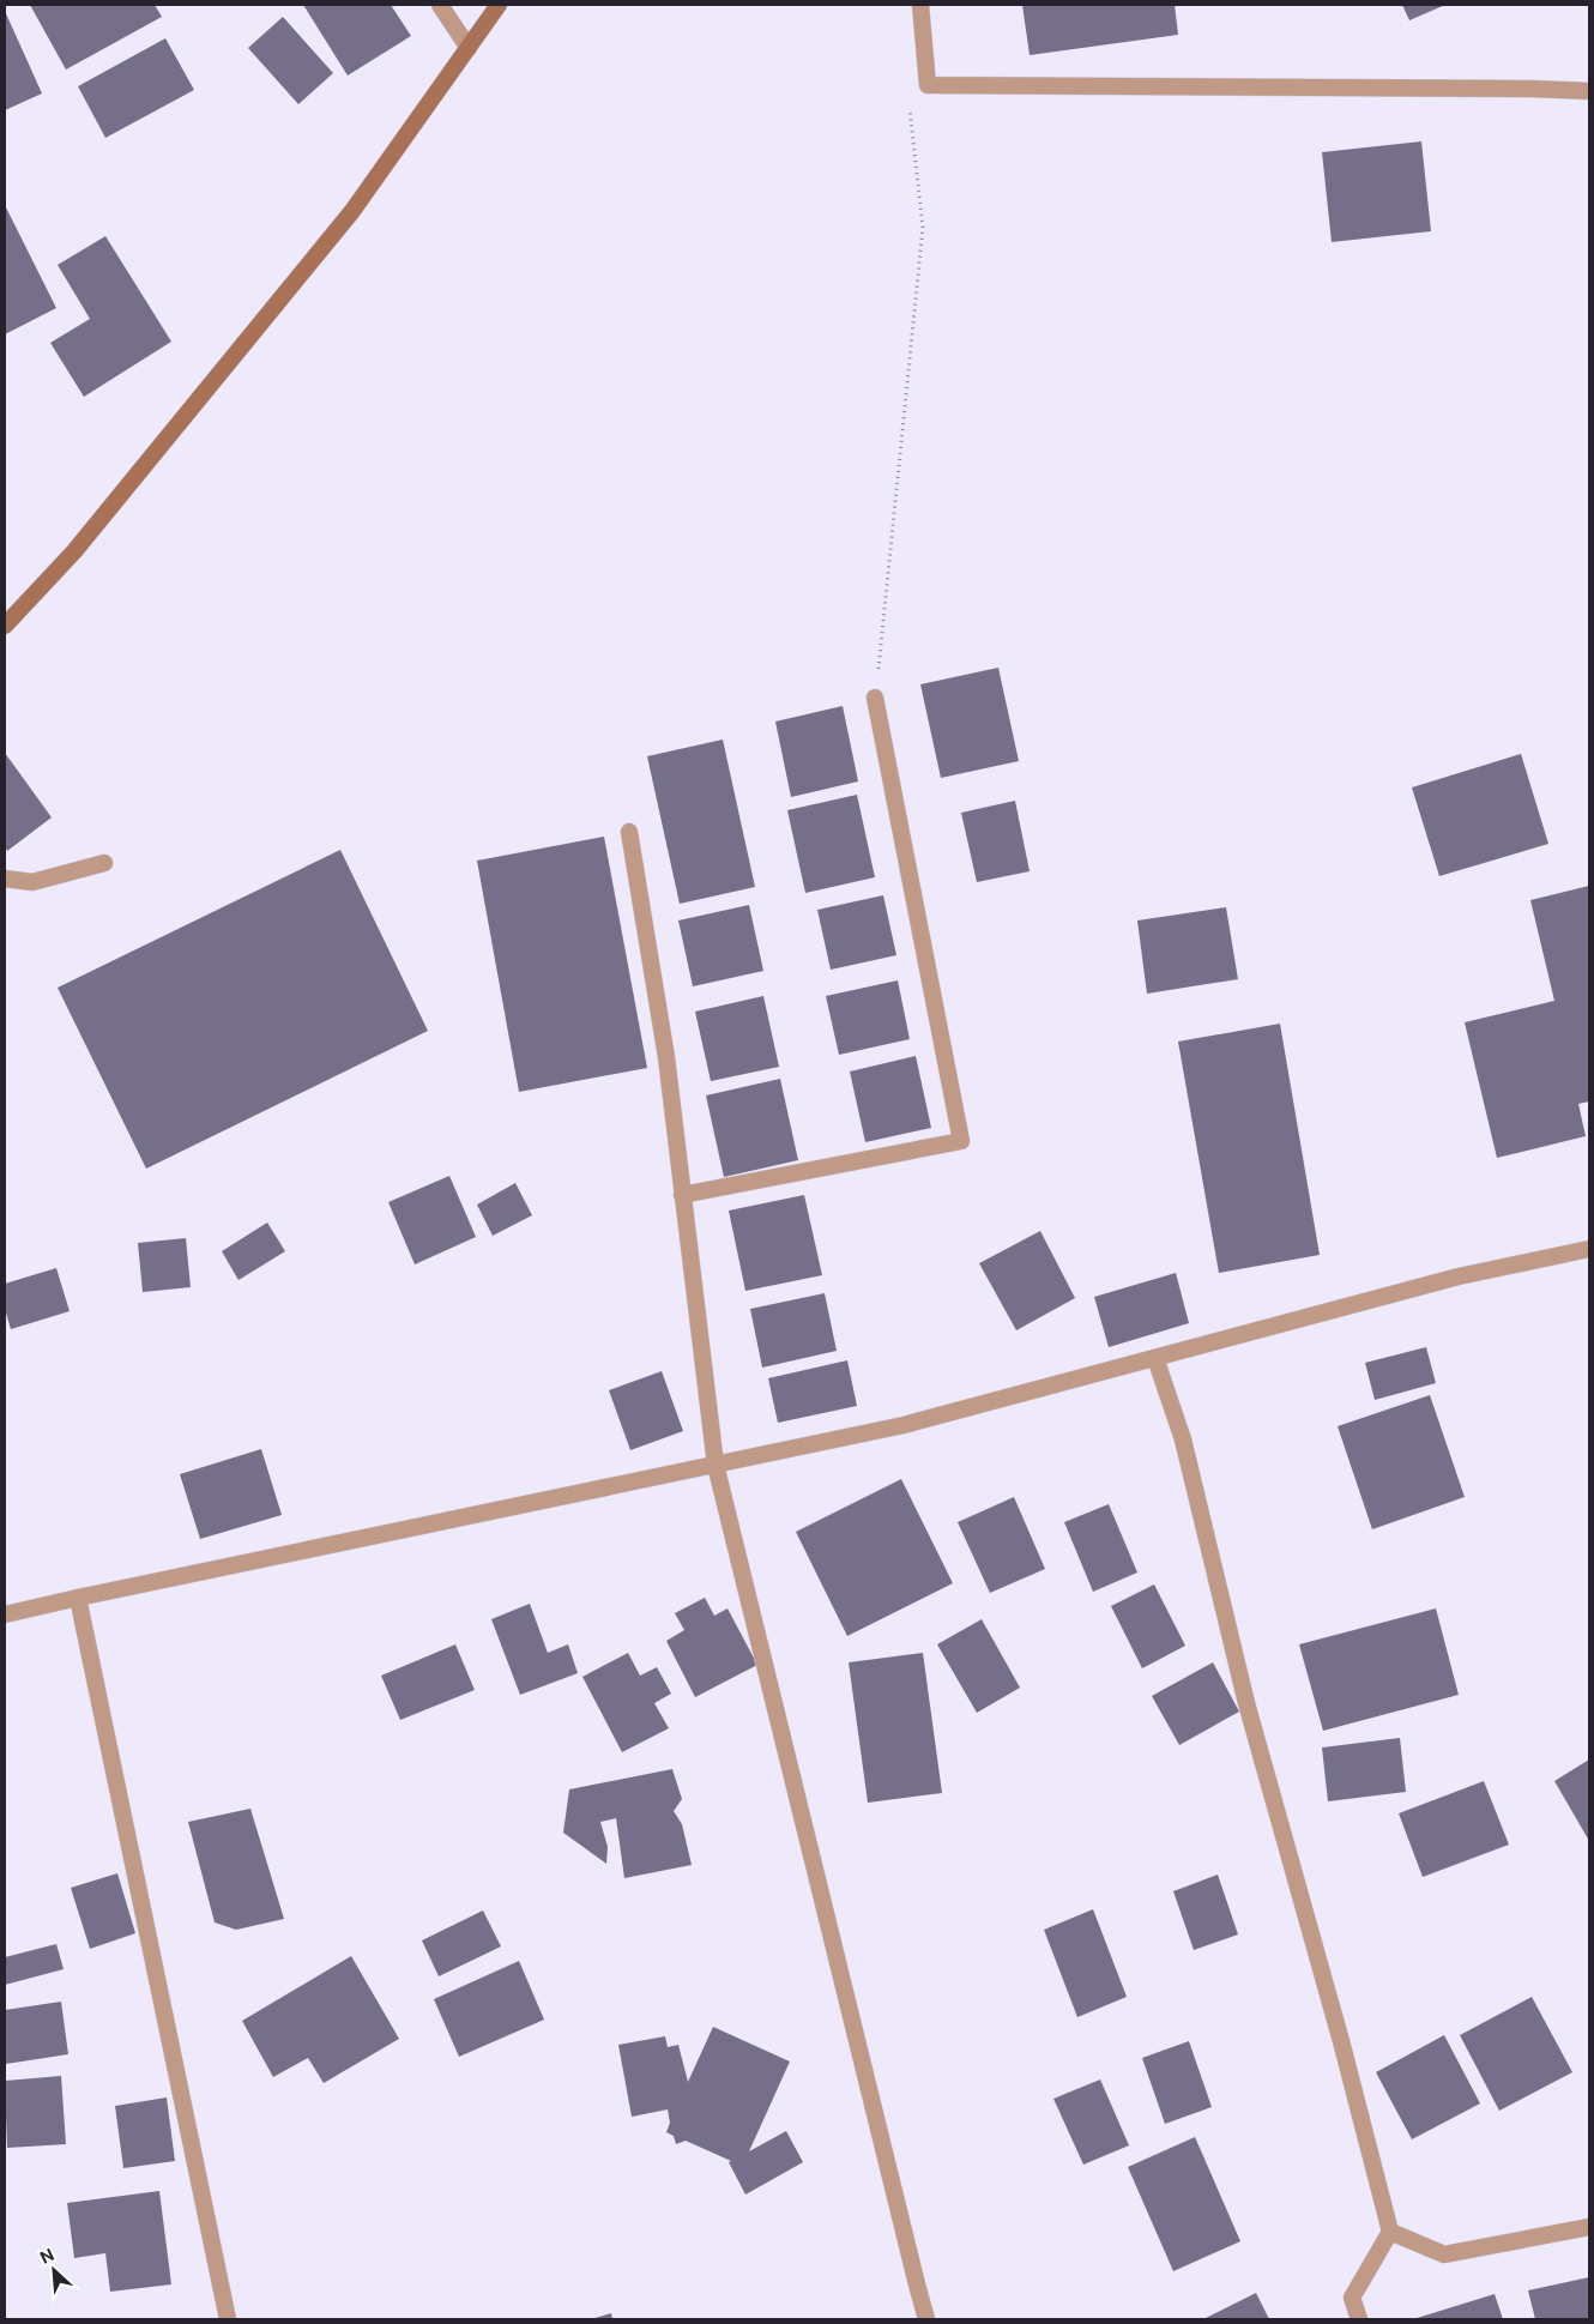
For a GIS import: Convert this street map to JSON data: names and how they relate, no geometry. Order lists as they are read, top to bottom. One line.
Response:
{"north":"top left"}
